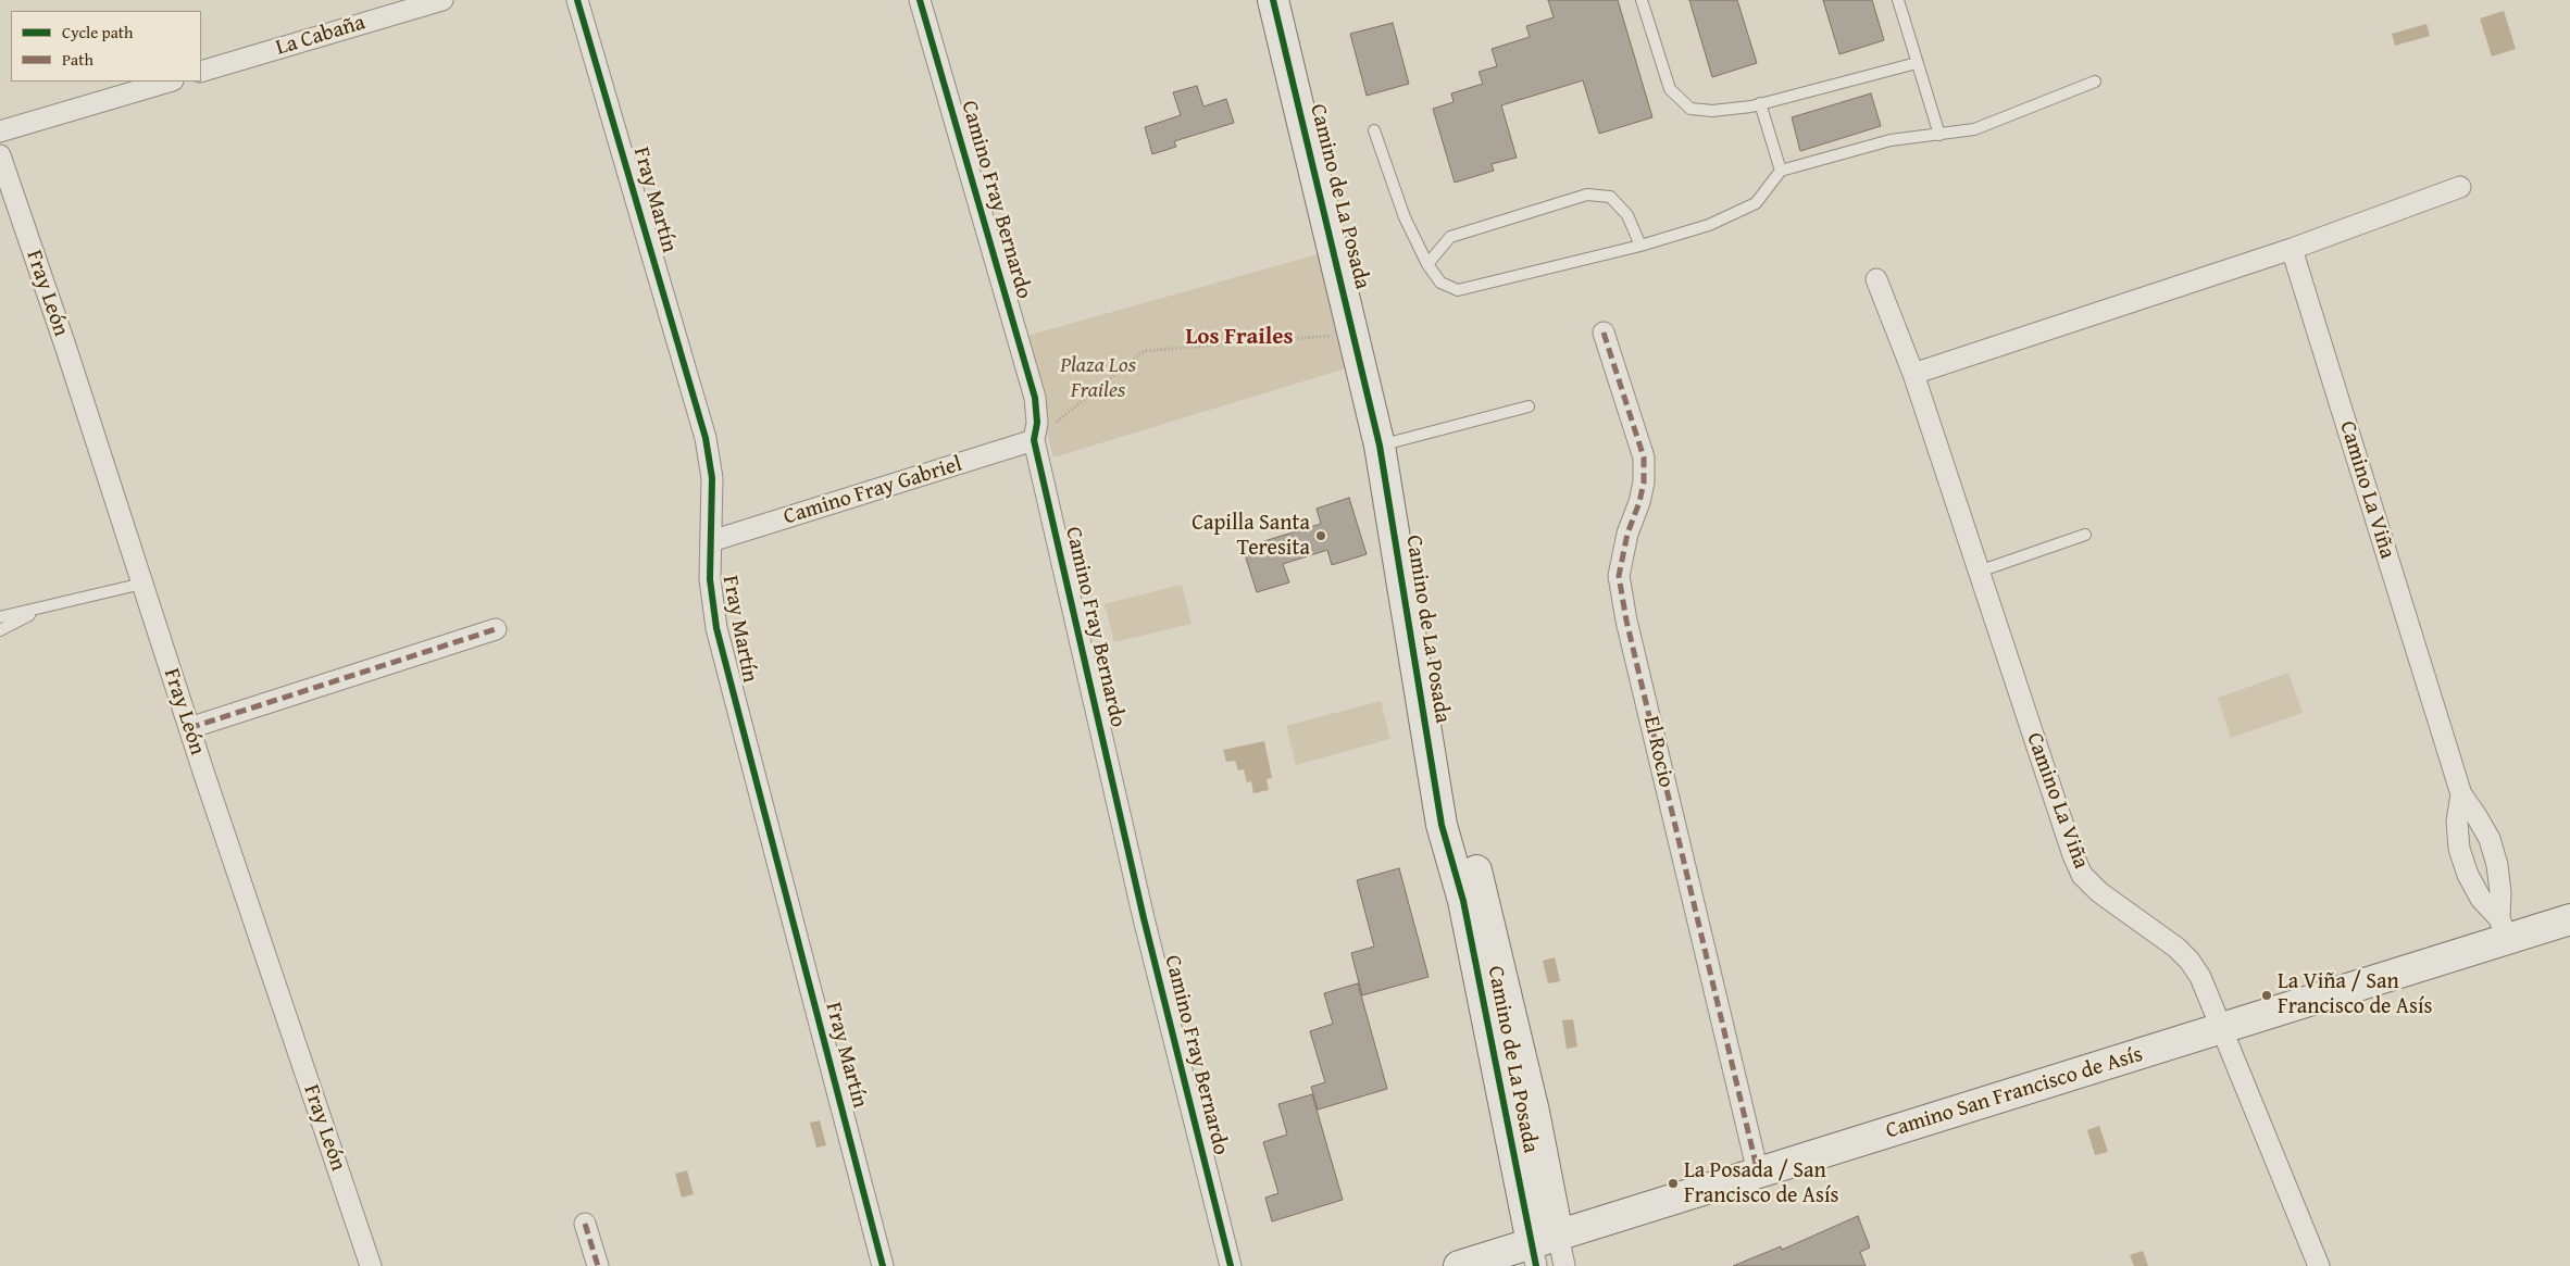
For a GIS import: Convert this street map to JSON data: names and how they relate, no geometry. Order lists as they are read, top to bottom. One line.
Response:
{"streets":{"street":["La Cabaña","Camino de La Posada","Fray Martín","Camino Fray Bernardo","Fray León","Camino La Viña","Camino Fray Gabriel","El Rocio","Camino San Francisco de Asís"]},"crossings":[["Camino de La Posada","Camino San Francisco de Asís"],["Fray Martín","Camino Fray Gabriel"],["Camino Fray Bernardo","Camino Fray Gabriel"],["Camino La Viña","Camino San Francisco de Asís"],["El Rocio","Camino San Francisco de Asís"]],"districts":["Los Frailes"],"parks":["Plaza Los Frailes"],"places":["Capilla Santa Teresita","La Viña / San Francisco de Asís","La Posada / San Francisco de Asís"],"legend":["Cycle path","Path"]}
